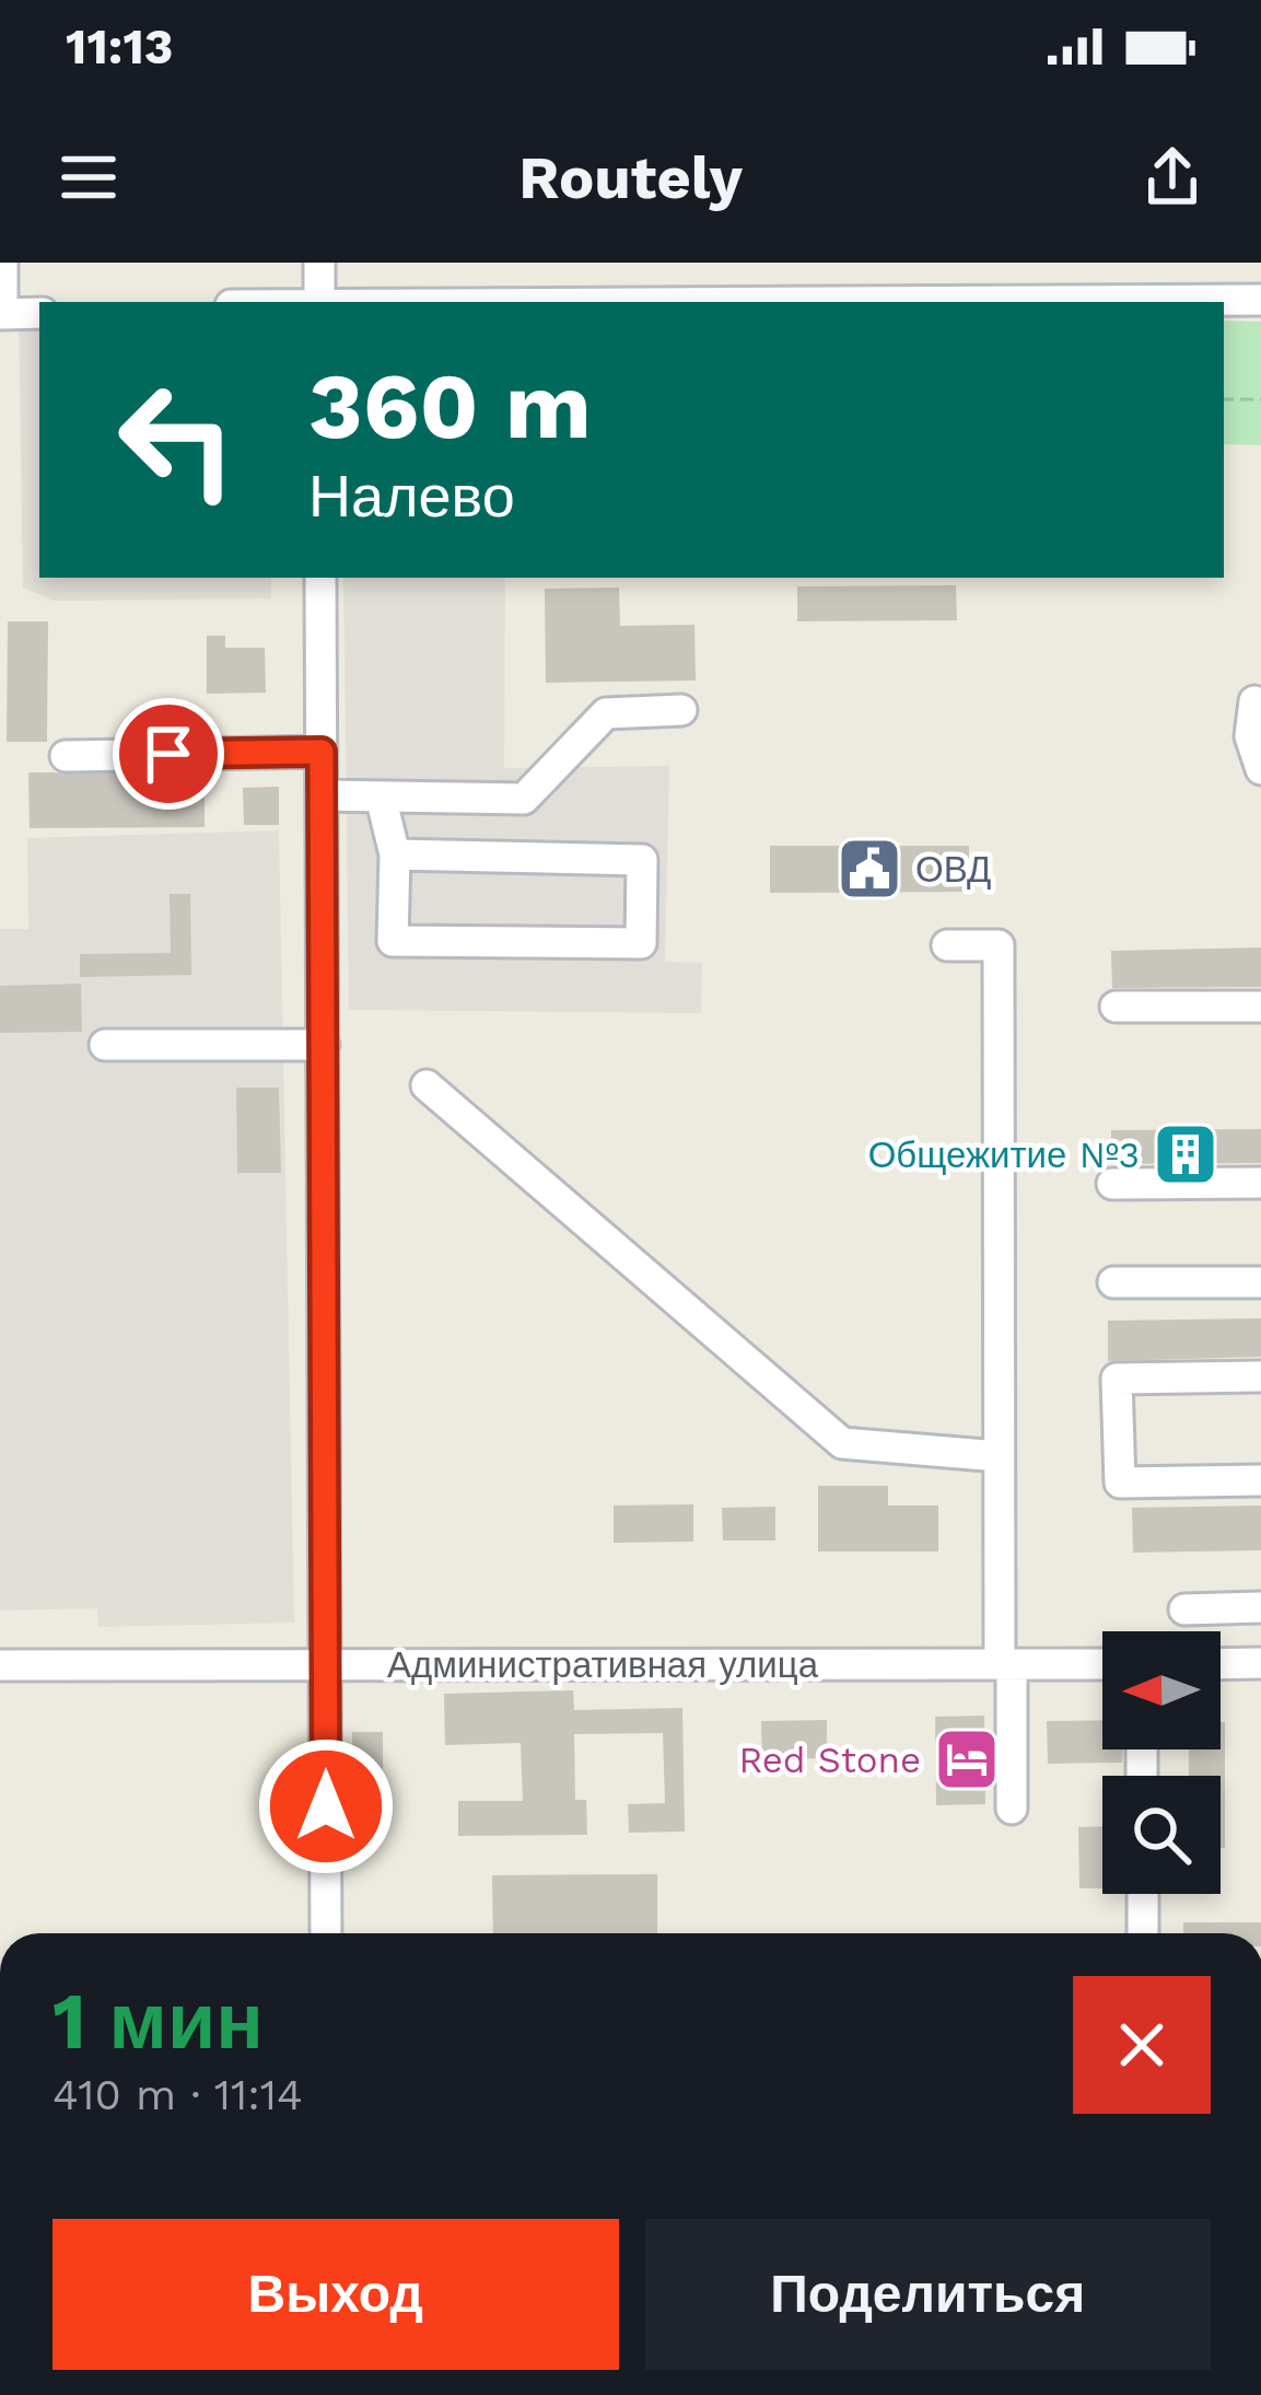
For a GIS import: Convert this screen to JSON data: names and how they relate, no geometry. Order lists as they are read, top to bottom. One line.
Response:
{"streets":{"street":["Административная улица"]},"places":{"public building":["ОВД"],"building":["Общежитие №3"],"hotel":["Red Stone"]},"north":"left","page":{"status":"11:13","header":"Routely","turn":["360 m","Налево"],"heading":["1 мин","410 m · 11:14"],"buttons":["Выход","Поделиться"]}}
